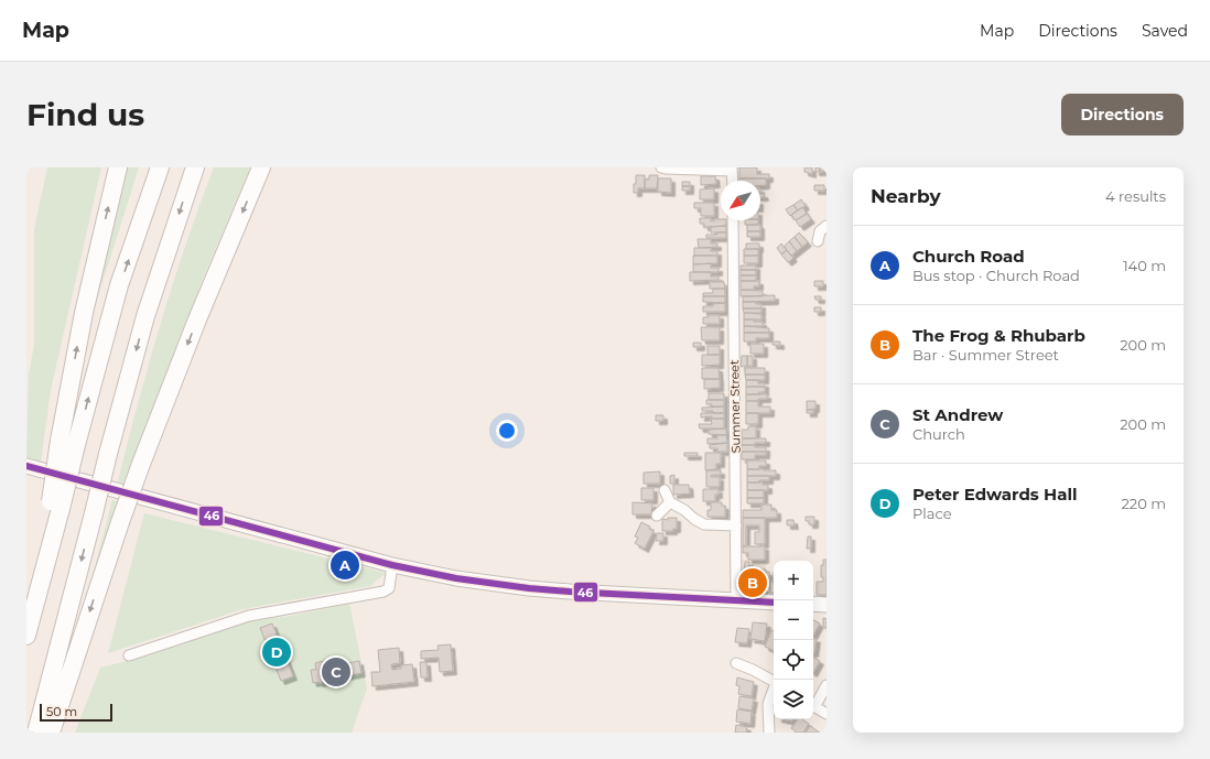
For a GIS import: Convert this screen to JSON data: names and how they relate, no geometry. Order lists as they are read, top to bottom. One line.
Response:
{"streets":{"street":["Summer Street"]},"lines":["transit line 46"],"scale_bar":"50 m","north":"bottom left","page":{"header":"Map","nav":["Map","Directions","Saved"],"buttons":"Directions","title":"Find us","heading":["Nearby","4 results"],"list":[{"mark":"A","name":"Church Road","note":"Bus stop · Church Road","value":"140 m"},{"mark":"B","name":"The Frog & Rhubarb","note":"Bar · Summer Street","value":"200 m"},{"mark":"C","name":"St Andrew","note":"Church","value":"200 m"},{"mark":"D","name":"Peter Edwards Hall","note":"Place","value":"220 m"}],"pins":["A","B","D","C"],"map_buttons":["+","−"],"scale":"50 m"}}
